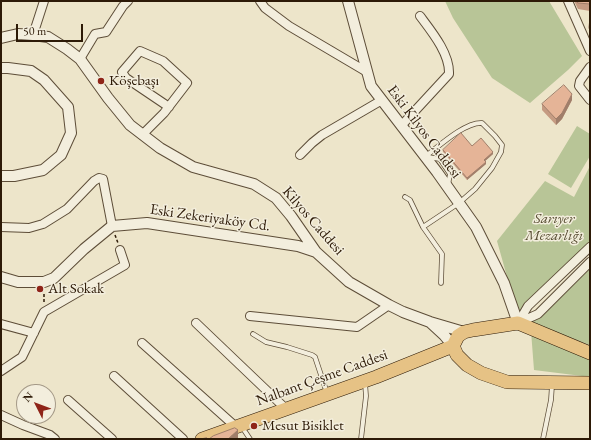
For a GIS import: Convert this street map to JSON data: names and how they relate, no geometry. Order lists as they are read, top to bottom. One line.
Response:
{"streets":{"main road":["Nalbant Çeşme Caddesi"],"street":["Eski Kilyos Caddesi","Eski Zekeriyaköy Cd.","Kilyos Caddesi"]},"crossings":[["Eski Zekeriyaköy Cd.","Kilyos Caddesi"]],"parks":["Sarıyer Mezarlığı"],"places":["Köşebaşı","Alt Sokak","Mesut Bisiklet"],"scale_bar":"50 m","north":"top left"}
